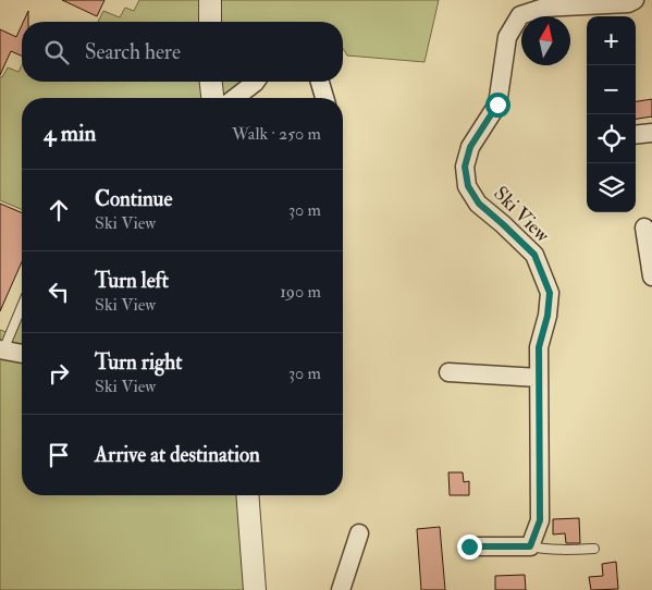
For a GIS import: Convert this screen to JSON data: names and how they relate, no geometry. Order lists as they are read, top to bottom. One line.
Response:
{"streets":{"street":["Ski View"]},"north":"top","page":{"map_buttons":["+","−"],"search":"Search here","heading":["4 min","Walk · 250 m"],"list":[["Continue","Ski View","30 m"],["Turn left","Ski View","190 m"],["Turn right","Ski View","30 m"],"Arrive at destination"]}}
